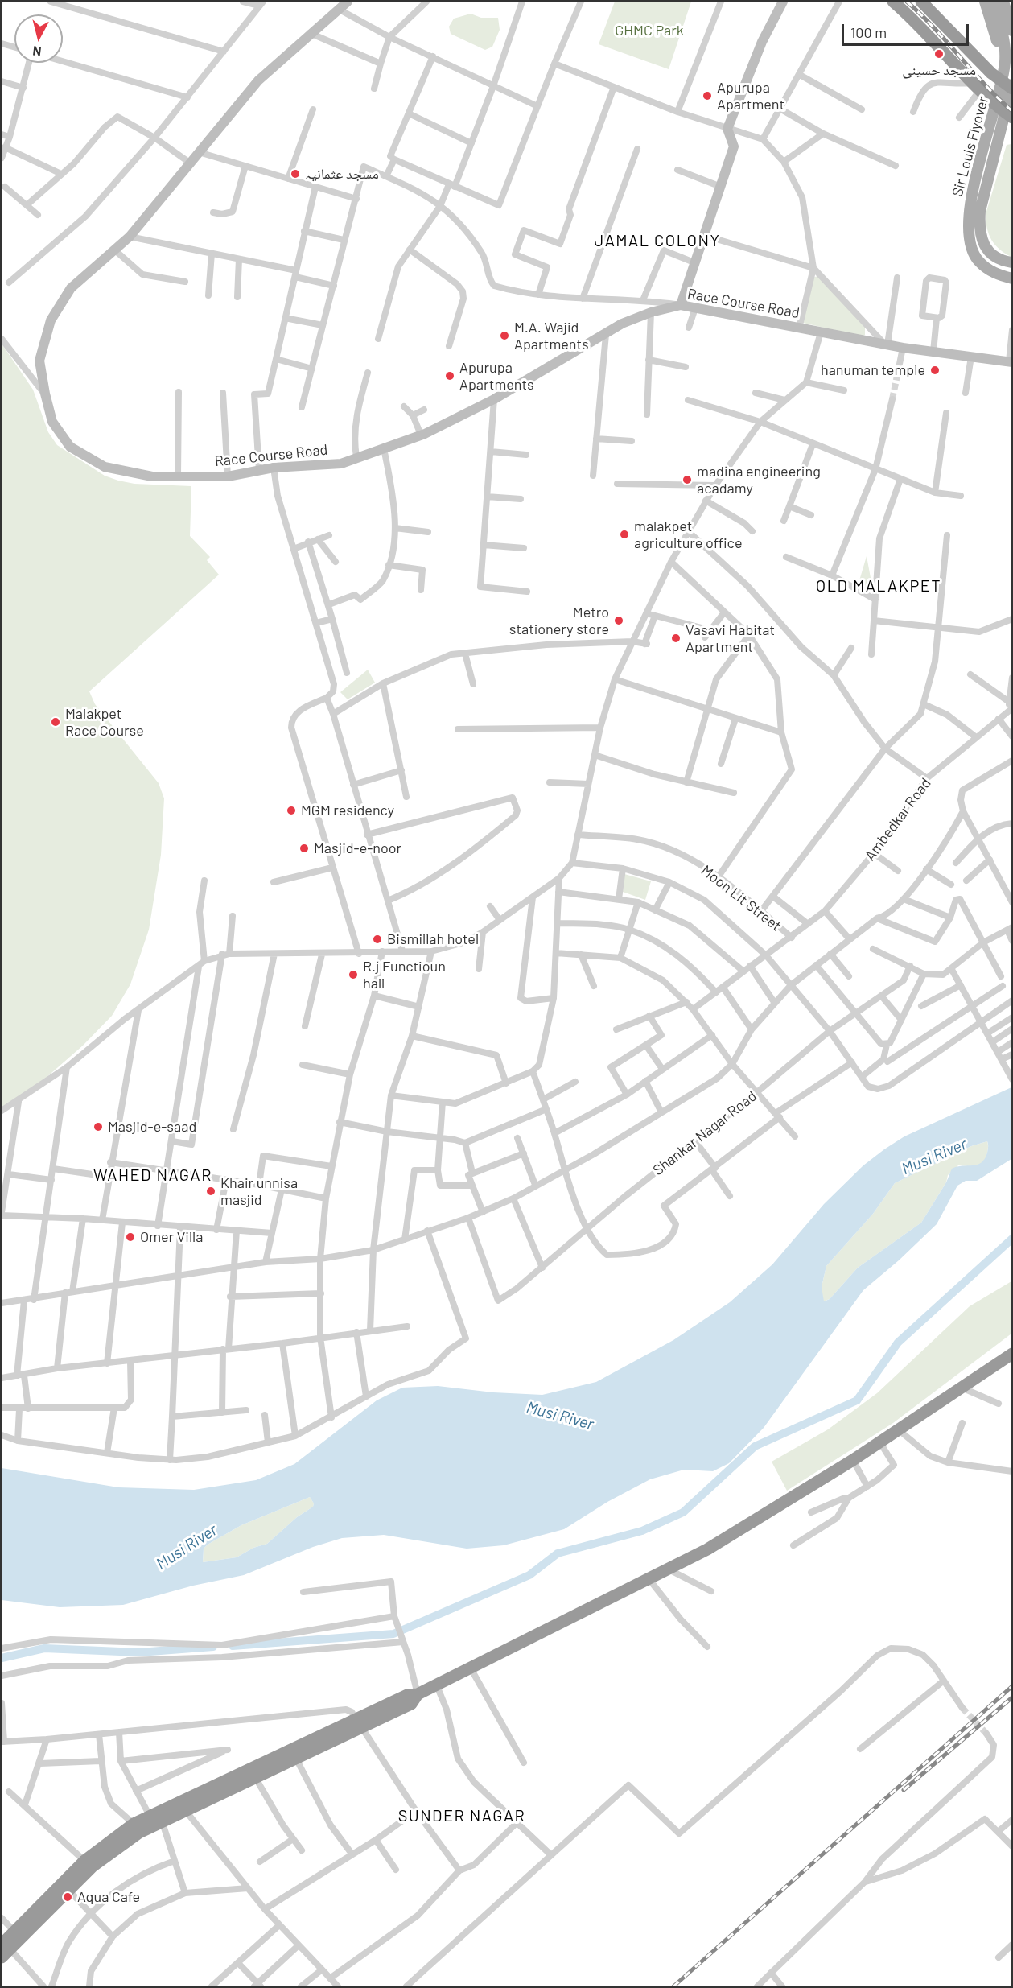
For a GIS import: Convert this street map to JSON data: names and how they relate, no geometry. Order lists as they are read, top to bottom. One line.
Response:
{"streets":{"main road":["Sir Louis Flyover"],"street":["Race Course Road","Ambedkar Road","Moon Lit Street","Shankar Nagar Road"]},"crossings":[["Ambedkar Road","Moon Lit Street"]],"districts":["JAMAL COLONY","OLD MALAKPET","WAHED NAGAR","SUNDER NAGAR"],"water":["Musi River"],"parks":["GHMC Park"],"places":["مسجد حسینی","Apurupa Apartment","مسجد عثمانیہ","M.A. Wajid Apartments","hanuman temple","Apurupa Apartments","madina engineering acadamy","malakpet agriculture office","Metro stationery store","Vasavi Habitat Apartment","Malakpet Race Course","MGM residency","Masjid-e-noor","Bismillah hotel","R.j Functioun hall","Masjid-e-saad","Khair unnisa masjid","Omer Villa","Aqua Cafe"],"scale_bar":"100 m","north":"bottom"}
